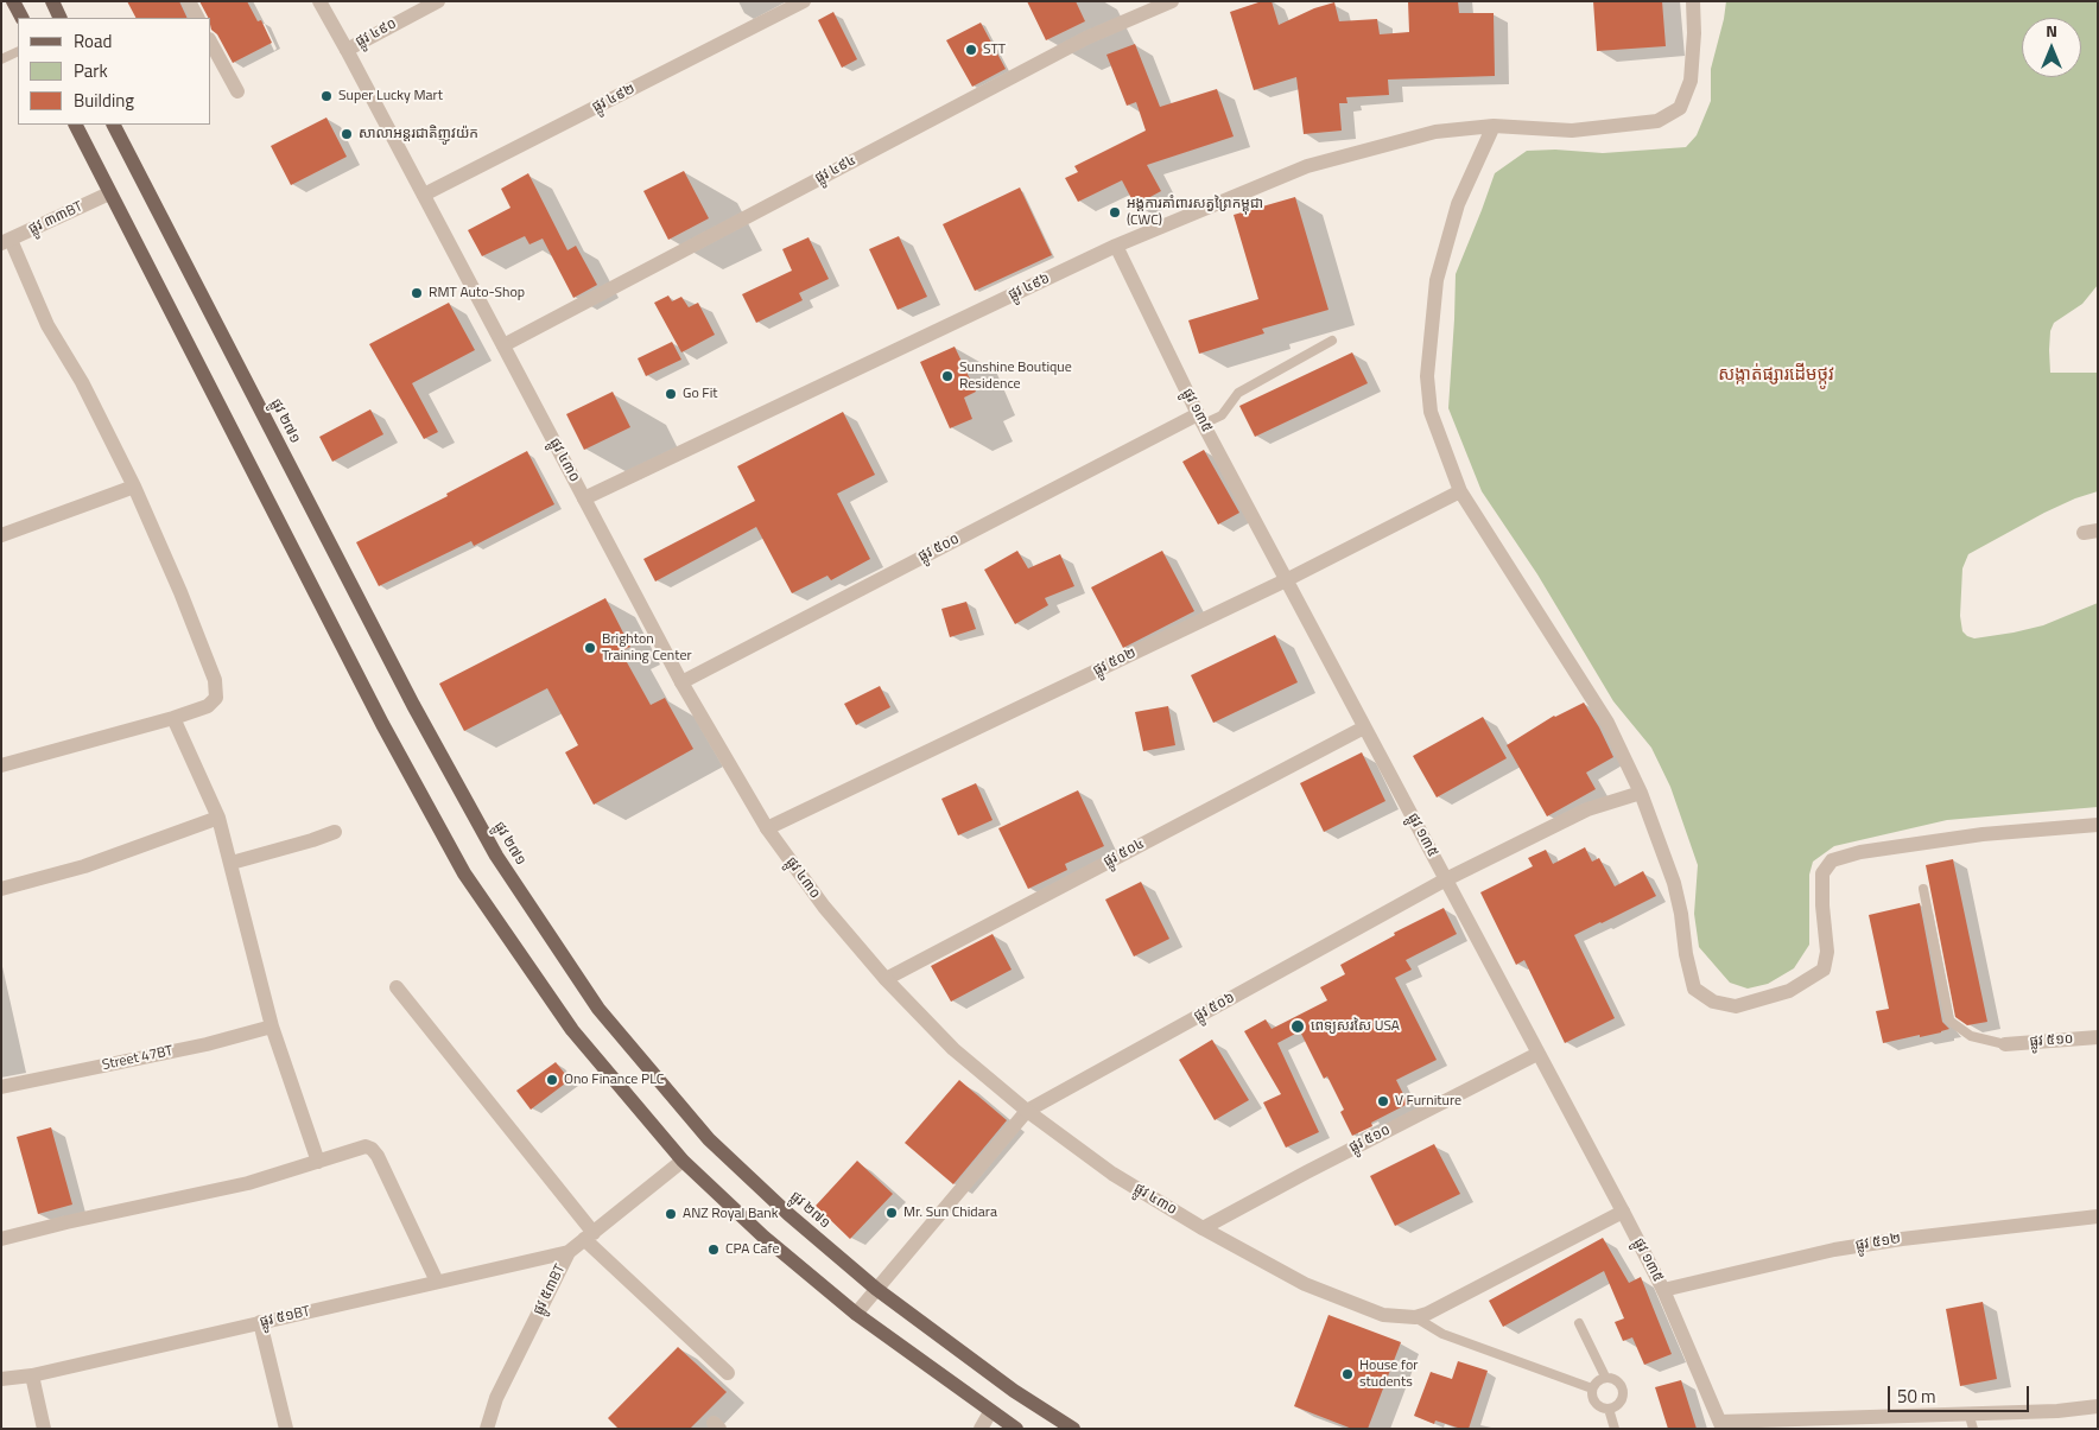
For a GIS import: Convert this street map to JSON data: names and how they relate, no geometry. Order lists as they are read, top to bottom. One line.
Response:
{"streets":{"main road":["ផ្លូវ ២៧១"],"street":["ផ្លូវ ៤៩០","ផ្លូវ ៤៩២","ផ្លូវ ៤៩៤","ផ្លូវ ៣៣BT","ផ្លូវ ៤៩៦","ផ្លូវ ១៣៥","ផ្លូវ ៤៣០","ផ្លូវ ៥០០","ផ្លូវ ៥០២","ផ្លូវ ៥០៤","ផ្លូវ ៥០៦","ផ្លូវ ៥១០","Street 47BT","ផ្លូវ ៥១២","ផ្លូវ ៥៣BT","ផ្លូវ ៥១BT"]},"crossings":[["ផ្លូវ ៤៩០","ផ្លូវ ៤៣០"],["ផ្លូវ ៤៩២","ផ្លូវ ៤៣០"],["ផ្លូវ ៤៩៤","ផ្លូវ ៤៣០"],["ផ្លូវ ៤៩៦","ផ្លូវ ១៣៥"],["ផ្លូវ ៤៩៦","ផ្លូវ ៤៣០"],["ផ្លូវ ១៣៥","ផ្លូវ ៤៣០"],["ផ្លូវ ១៣៥","ផ្លូវ ៥០០"],["ផ្លូវ ១៣៥","ផ្លូវ ៥០២"],["ផ្លូវ ១៣៥","ផ្លូវ ៥០៤"],["ផ្លូវ ១៣៥","ផ្លូវ ៥០៦"],["ផ្លូវ ១៣៥","ផ្លូវ ៥១០"],["ផ្លូវ ១៣៥","ផ្លូវ ៥១២"],["ផ្លូវ ២៧១","ផ្លូវ ៥០៦"],["ផ្លូវ ៤៣០","ផ្លូវ ៥០០"],["ផ្លូវ ៤៣០","ផ្លូវ ៥០២"],["ផ្លូវ ៤៣០","ផ្លូវ ៥០៤"],["ផ្លូវ ៤៣០","ផ្លូវ ៥០៦"],["ផ្លូវ ៤៣០","ផ្លូវ ៥១០"],["ផ្លូវ ៥៣BT","ផ្លូវ ៥១BT"]],"districts":["សង្កាត់ផ្សារដើមថ្កូវ"],"places":["STT","Super Lucky Mart","សាលាអន្តរជាតិញូវយ៉ក","អង្គការគាំពារសត្វព្រៃកម្ពុជា (CWC)","RMT Auto-Shop","Sunshine Boutique Residence","Go Fit","Brighton Training Center","ពេទ្យសរសៃ USA","Ono Finance PLC","V Furniture","Mr. Sun Chidara","ANZ Royal Bank","CPA Cafe","House for students"],"legend":["Road","Park","Building"],"scale_bar":"50 m","north":"top"}
